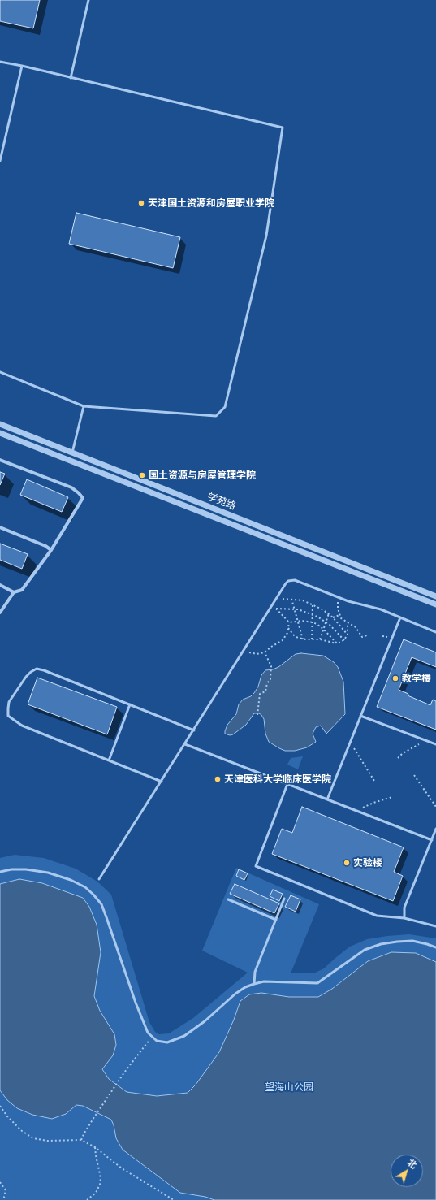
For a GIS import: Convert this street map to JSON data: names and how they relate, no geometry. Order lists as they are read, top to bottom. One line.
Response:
{"streets":{"street":["学苑路"]},"parks":["望海山公园"],"places":["天津国土资源和房屋职业学院","国土资源与房屋管理学院","教学楼","天津医科大学临床医学院","实验楼"],"north":"top right"}
